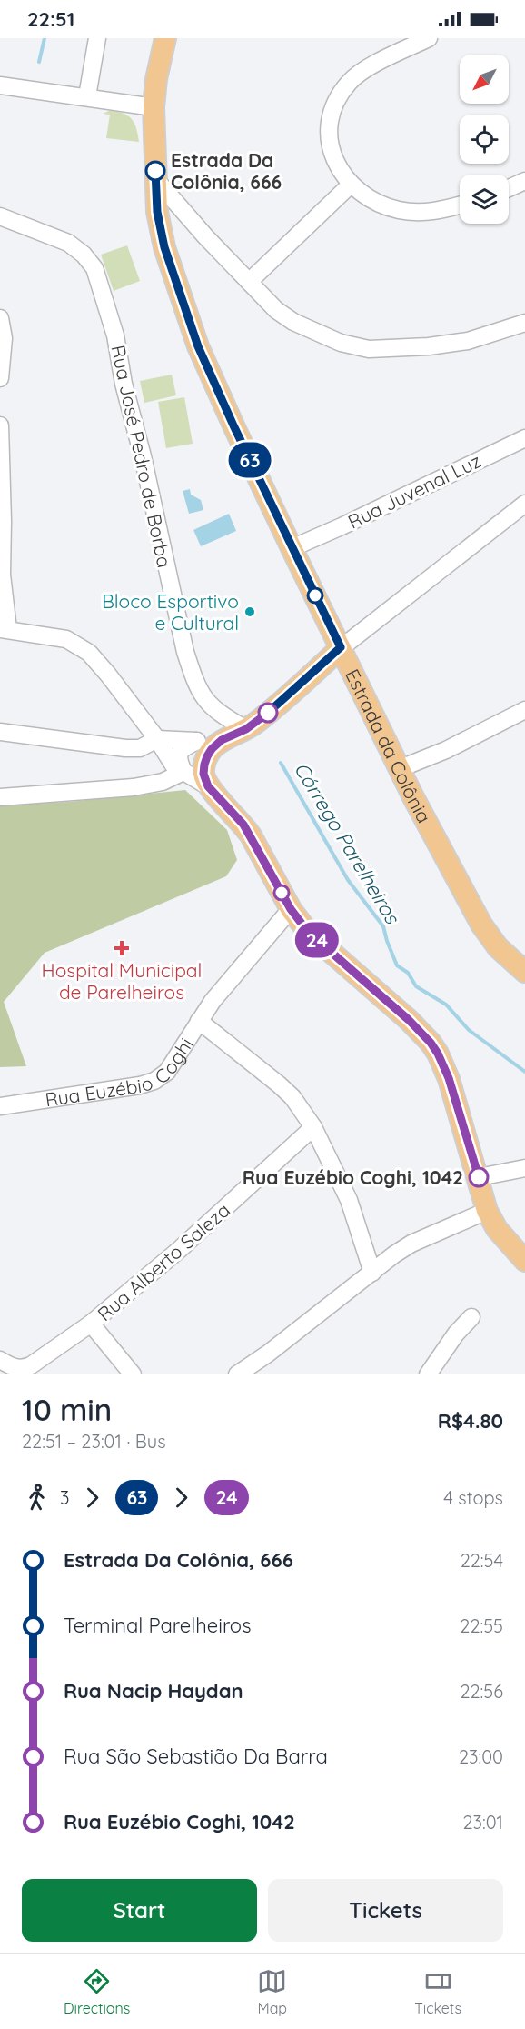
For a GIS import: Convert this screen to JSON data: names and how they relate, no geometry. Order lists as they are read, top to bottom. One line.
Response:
{"streets":{"main road":["Estrada da Colônia"],"street":["Rua José Pedro de Borba","Rua Juvenal Luz","Rua Euzébio Coghi","Rua Alberto Saleza"]},"crossings":[["Rua Juvenal Luz","Estrada da Colônia"]],"water":["Córrego Parelheiros"],"places":{"other":["Estrada Da Colônia, 666","Bloco Esportivo e Cultural","Rua Euzébio Coghi, 1042"],"health":["Hospital Municipal de Parelheiros"]},"lines":["bus line 63","bus line 24"],"north":"bottom left","page":{"status":"22:51","on_map":["63","24"],"heading":["10 min","22:51 – 23:01 · Bus","R$4.80"],"legs":["3","63","24","4 stops"],"list":[{"name":"Estrada Da Colônia, 666","value":"22:54"},{"name":"Terminal Parelheiros","value":"22:55"},{"name":"Rua Nacip Haydan","value":"22:56"},{"name":"Rua São Sebastião Da Barra","value":"23:00"},{"name":"Rua Euzébio Coghi, 1042","value":"23:01"}],"buttons":["Start","Tickets"],"tabs":["Directions","Map","Tickets"]}}
